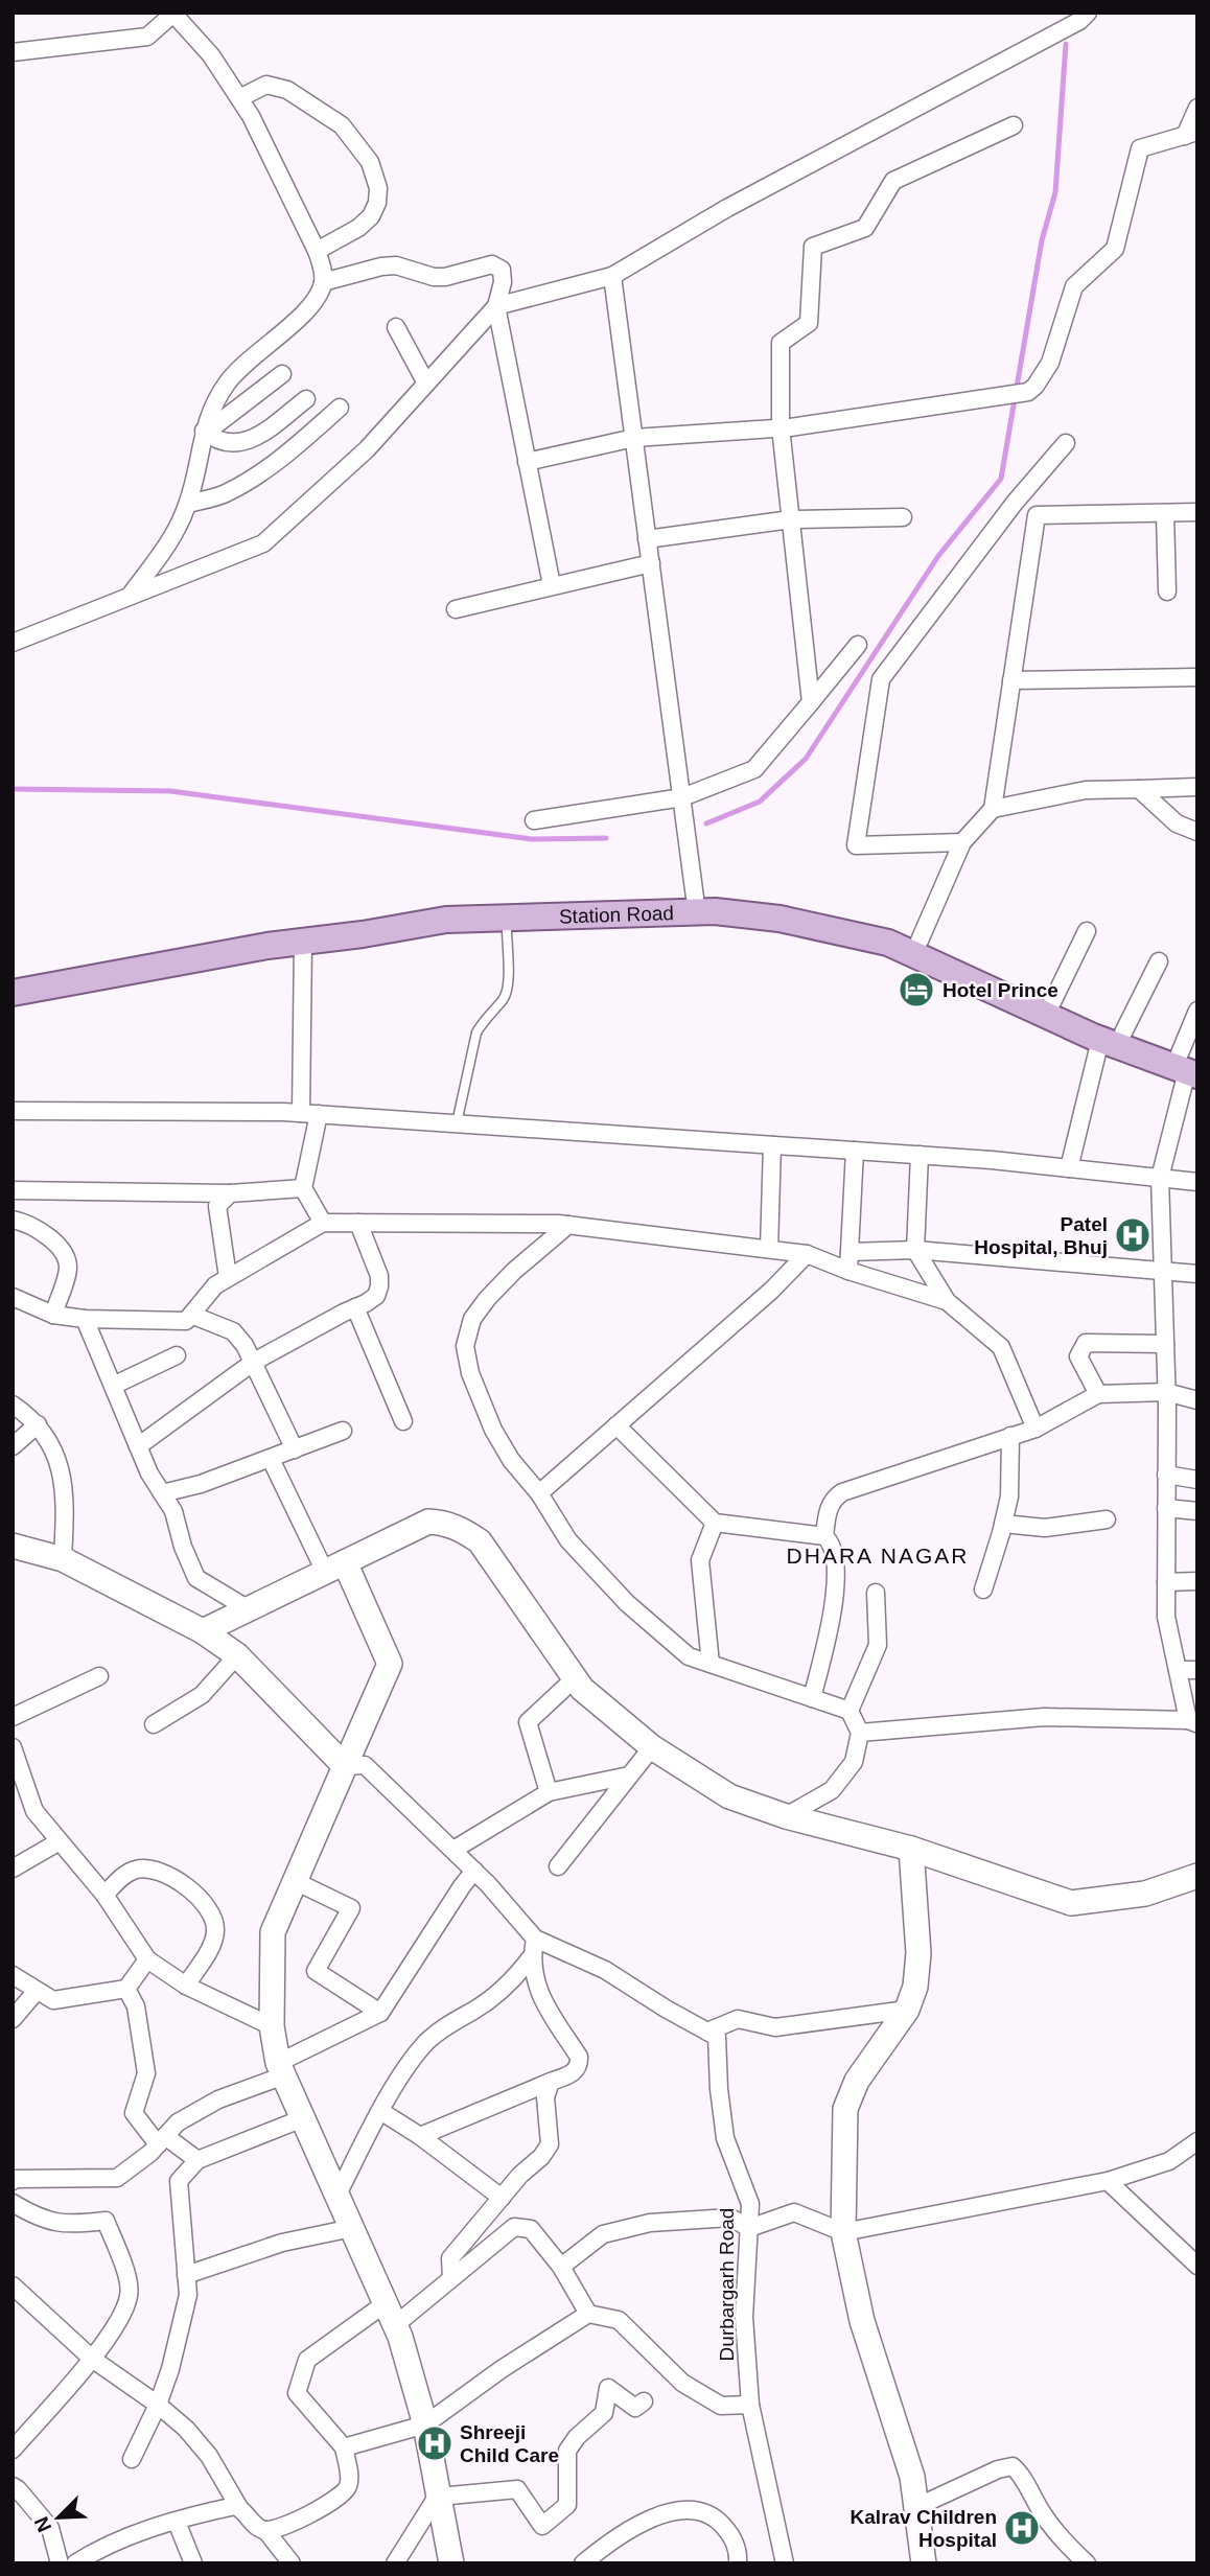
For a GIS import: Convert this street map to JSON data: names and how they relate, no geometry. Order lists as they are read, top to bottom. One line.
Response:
{"streets":{"main road":["Station Road"],"street":["Durbargarh Road"]},"districts":["DHARA NAGAR"],"places":{"hotel":["Hotel Prince"],"hospital":["Patel Hospital, Bhuj","Shreeji Child Care","Kalrav Children Hospital"]},"north":"bottom left"}
